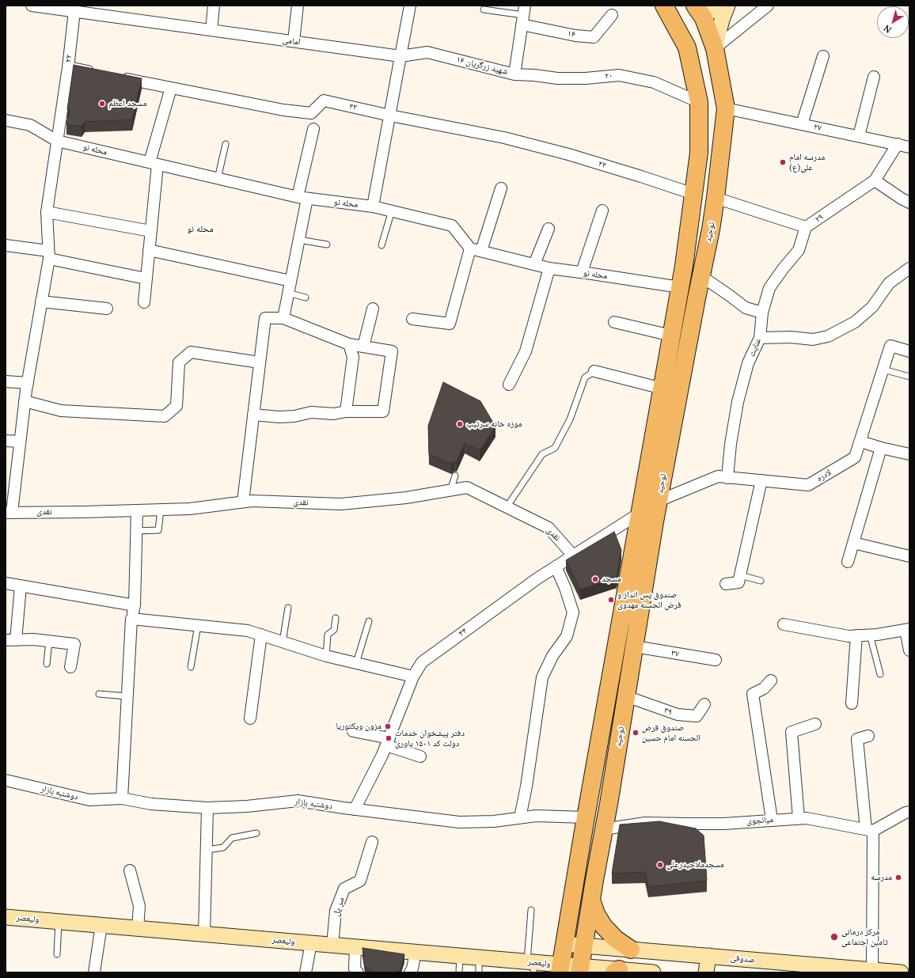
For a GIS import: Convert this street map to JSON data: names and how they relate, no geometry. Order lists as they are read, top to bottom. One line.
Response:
{"streets":{"main road":["توحید","ولیعصر","صدوقی"],"street":["۱۶","امامی","۲۲","۱۶ شهید زرگریان","۲۰","۲۷","محله نو","۲۹","عنایت","لادره","نقدی","۳۴","۳۷","۳۹","دوشنبه بازار","میانجوی","سر پل"]},"crossings":[["۱۶","۱۶ شهید زرگریان"],["امامی","۲۲"],["امامی","۱۶ شهید زرگریان"],["۲۲","توحید"],["۱۶ شهید زرگریان","۲۰"],["۲۰","توحید"],["۲۷","۲۹"],["۲۷","توحید"],["محله نو","توحید"],["۲۹","توحید"],["۲۹","عنایت"],["توحید","لادره"],["توحید","۳۴"],["توحید","۳۷"],["توحید","۳۹"],["توحید","دوشنبه بازار"],["توحید","میانجوی"],["توحید","ولیعصر"],["توحید","صدوقی"],["عنایت","لادره"],["نقدی","۳۴"],["۳۴","دوشنبه بازار"],["سر پل","ولیعصر"]],"districts":["محله نو"],"places":["مسجد اعظم","مدرسه امام علی(ع)","موزه خانه سرتیپ","مسجد","صندوق پس انداز و قرض الحسنه مهدوی","مزون ویکتوریا","صندوق قرض الحسنه امام حسین","دفتر پیشخوان خدمات دولت کد ۱۵۰۱ یاوری","مسجدملاحیدرعلی","مدرسه","مرکز درمانی تامین اجتماعی"],"north":"bottom left"}
